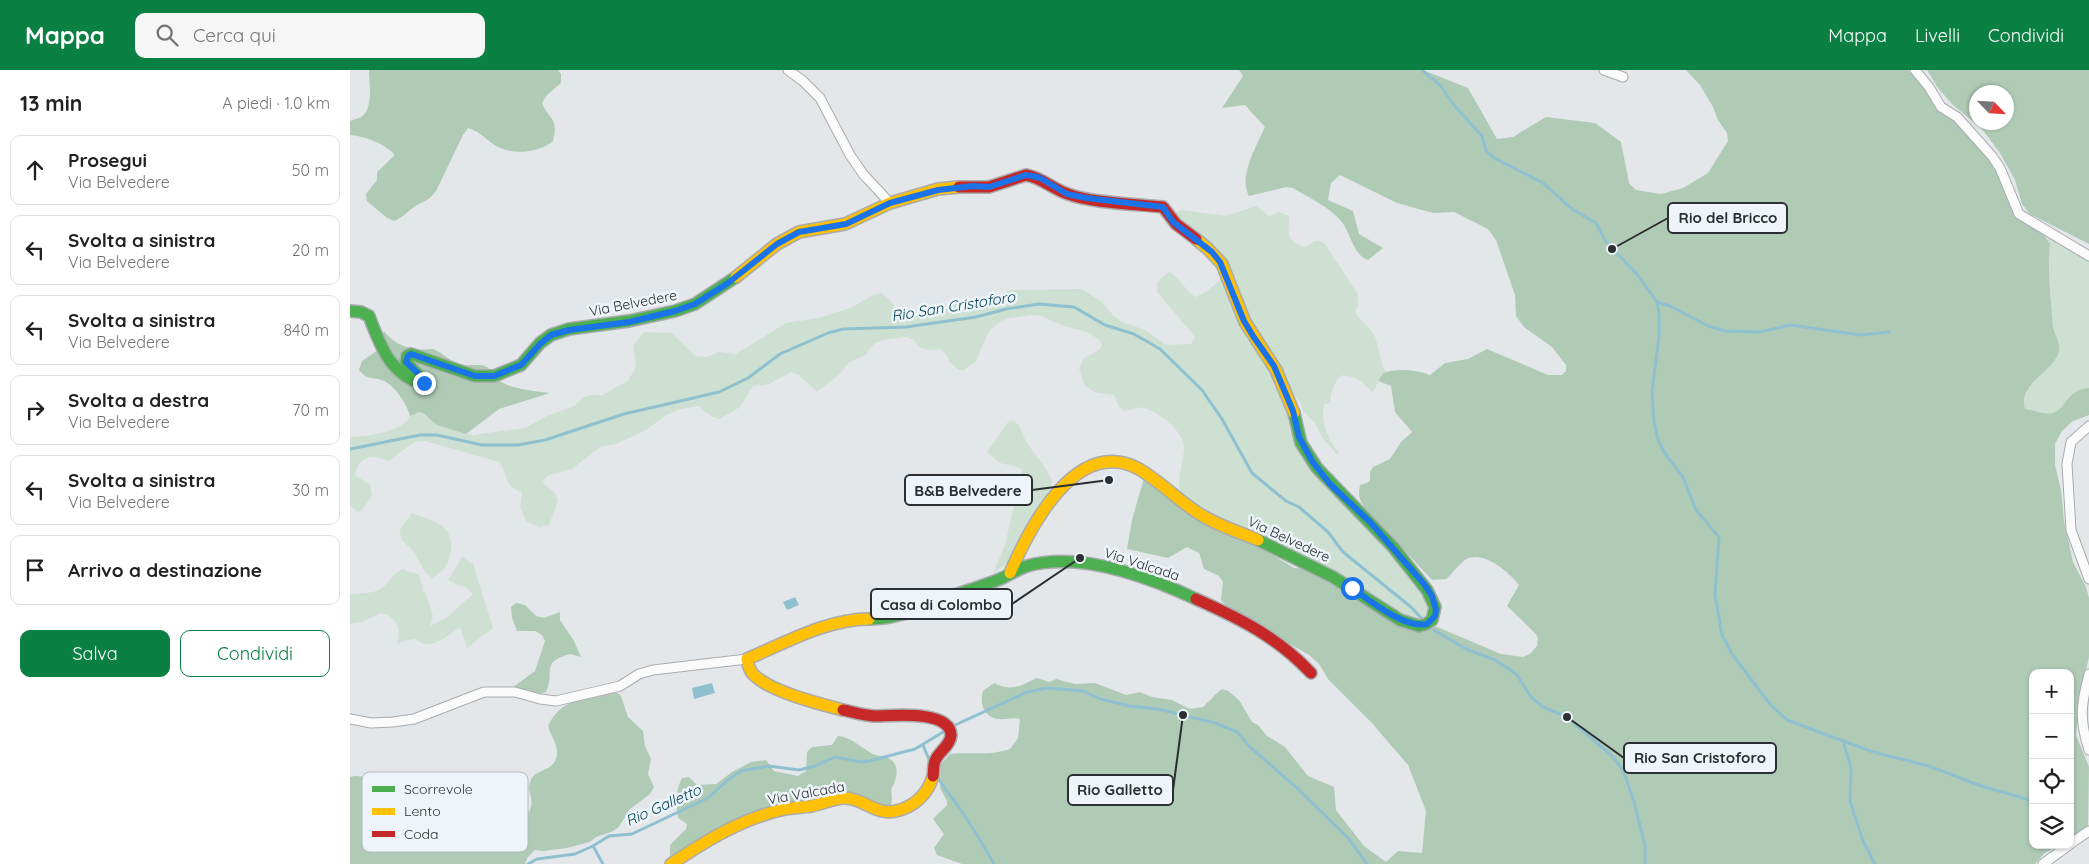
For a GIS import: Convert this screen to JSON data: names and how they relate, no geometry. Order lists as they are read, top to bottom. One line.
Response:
{"streets":{"street":["Via Belvedere","Via Valcada"]},"crossings":[["Via Belvedere","Via Valcada"]],"water":["Rio San Cristoforo","Rio Galletto"],"places":["Rio del Bricco","B&B Belvedere","Casa di Colombo","Rio Galletto","Rio San Cristoforo"],"legend":["Scorrevole","Lento","Coda"],"north":"bottom right","page":{"header":"Mappa","search":"Cerca qui","nav":["Mappa","Livelli","Condividi"],"heading":["13 min","A piedi · 1.0 km"],"list":[["Prosegui","Via Belvedere","50 m"],["Svolta a sinistra","Via Belvedere","20 m"],["Svolta a sinistra","Via Belvedere","840 m"],["Svolta a destra","Via Belvedere","70 m"],["Svolta a sinistra","Via Belvedere","30 m"],"Arrivo a destinazione"],"buttons":["Salva","Condividi"],"map_buttons":["+","−"]}}
